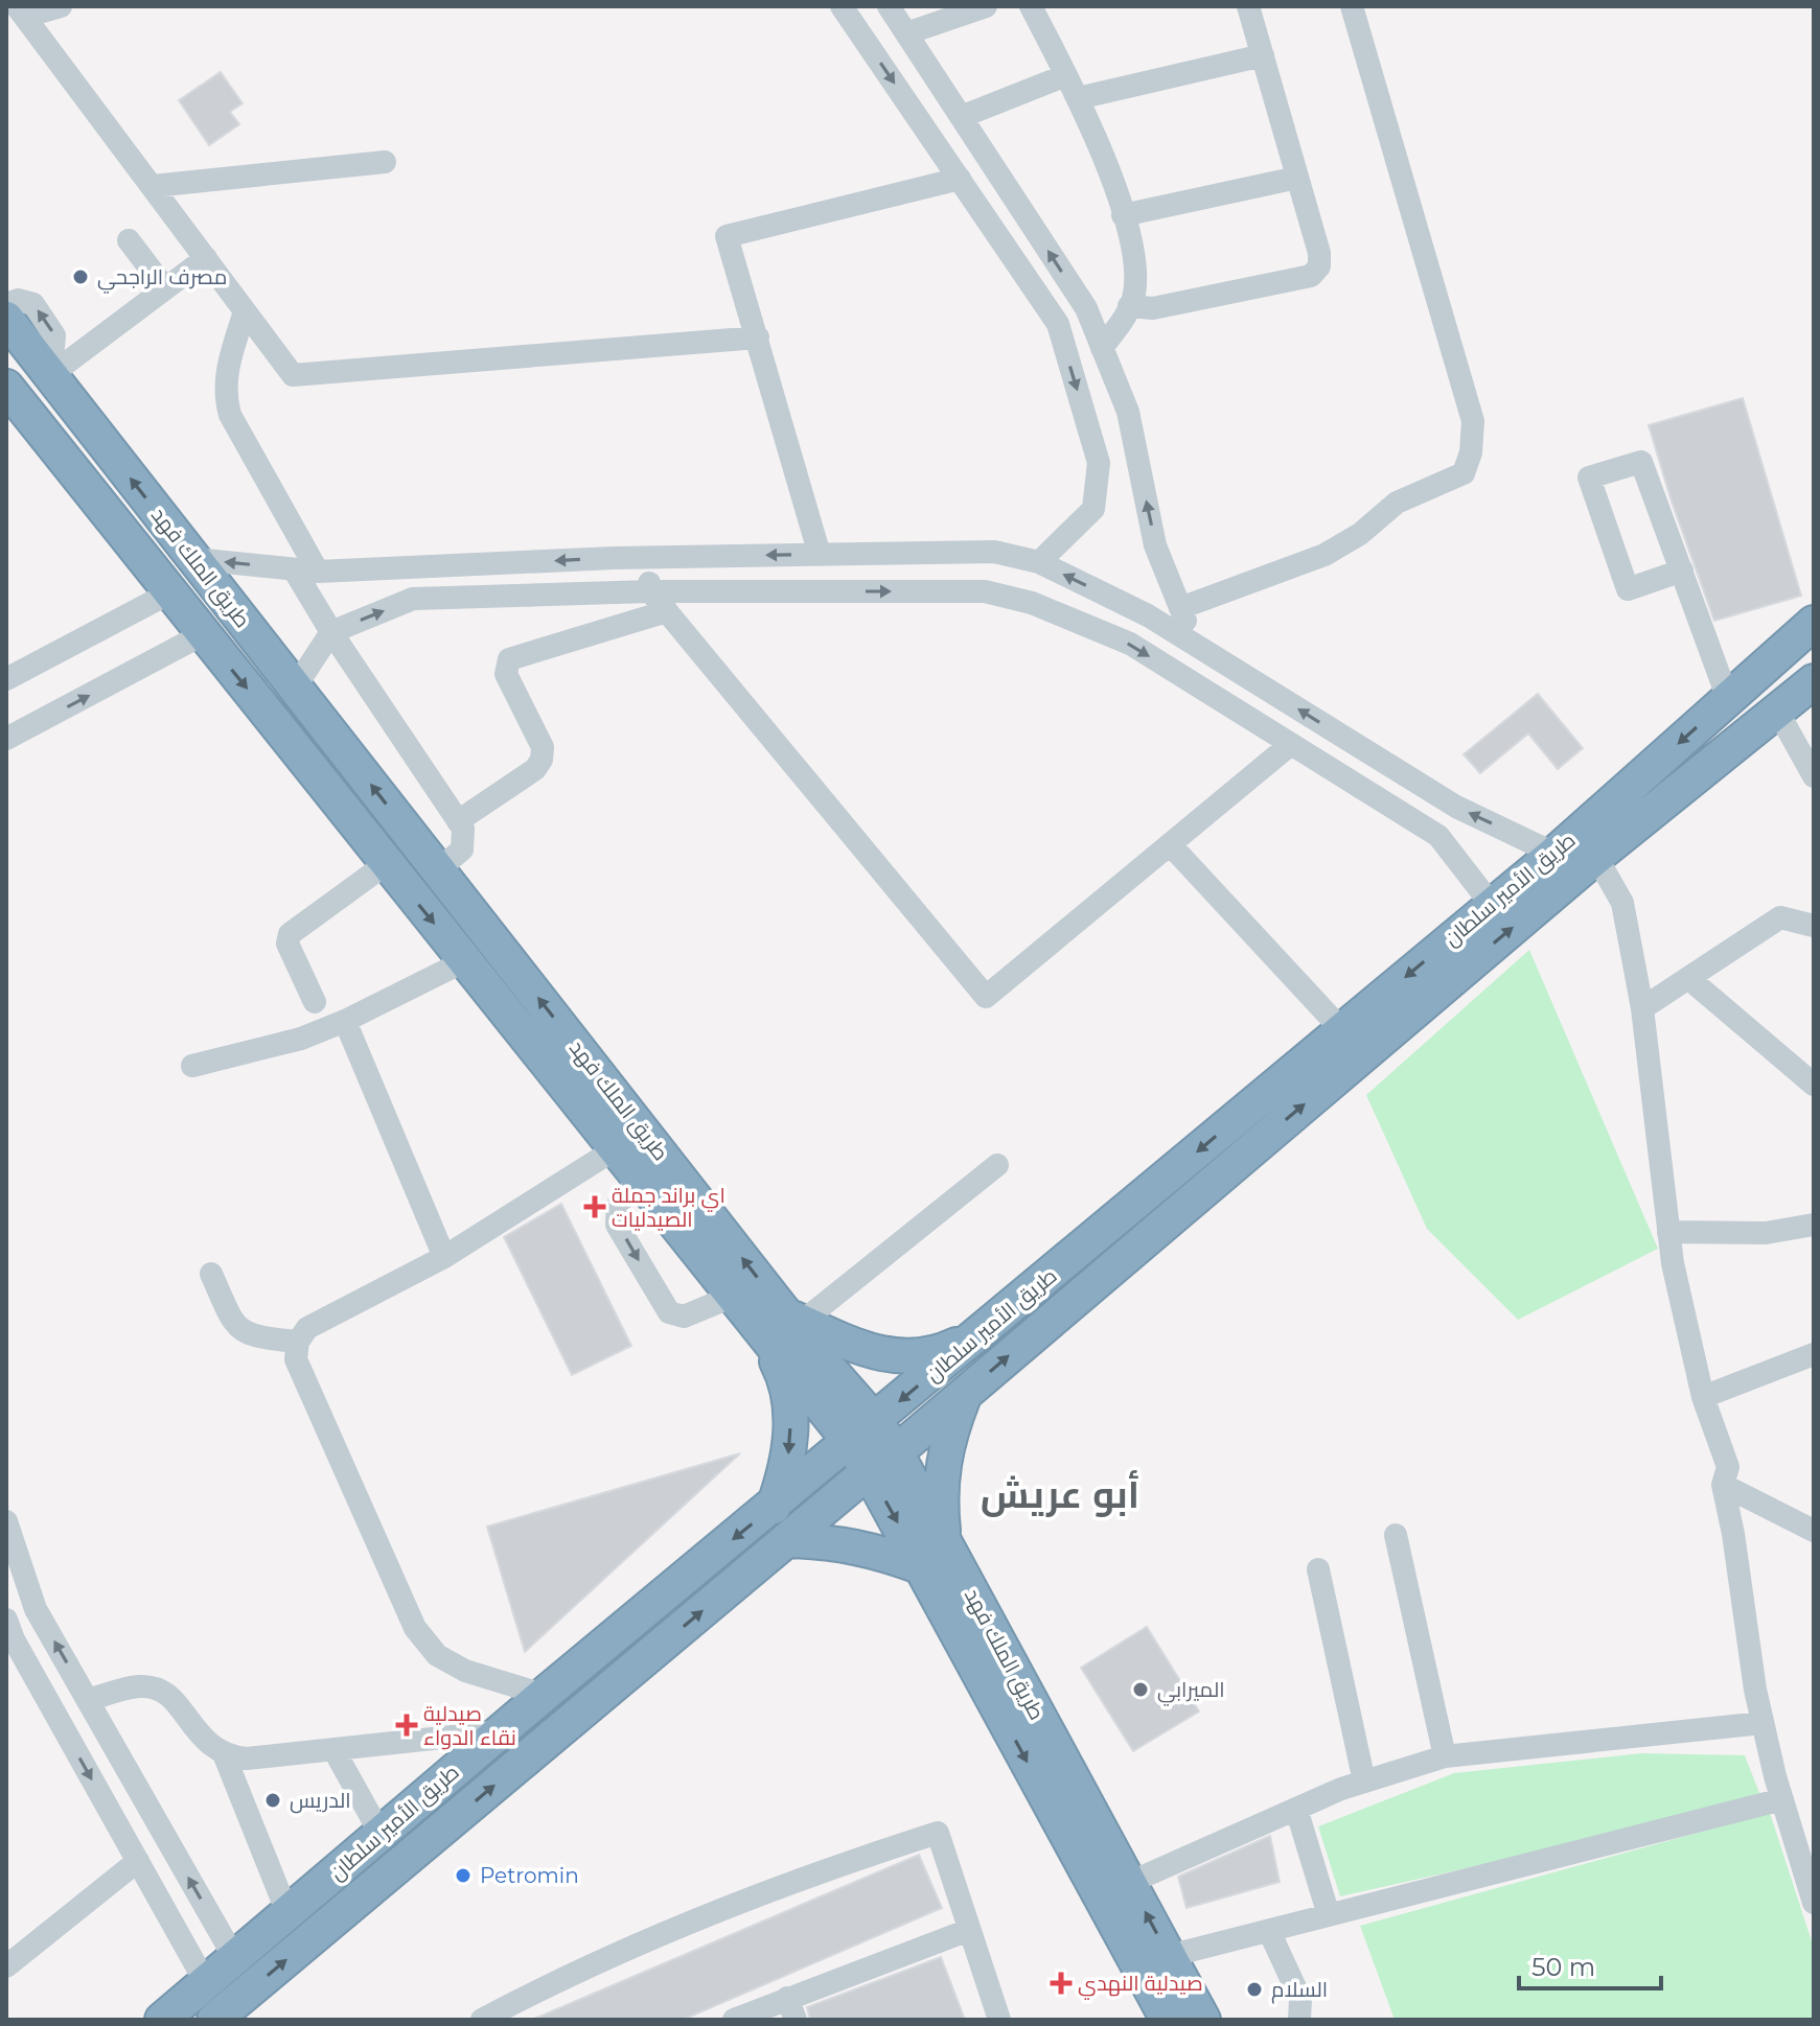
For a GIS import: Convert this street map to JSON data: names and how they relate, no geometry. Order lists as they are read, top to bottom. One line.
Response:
{"streets":{"highway":["طريق الملك فهد","طريق الأمير سلطان"]},"crossings":[["طريق الملك فهد","طريق الأمير سلطان"]],"districts":["أبو عريش"],"places":{"other":["مصرف الراجحي","الميرابي","الدريس","Petromin","السلام"],"health":["اي براند جملة الصيدليات","صيدلية نقاء الدواء","صيدلية النهدي"]},"scale_bar":"50 m"}
